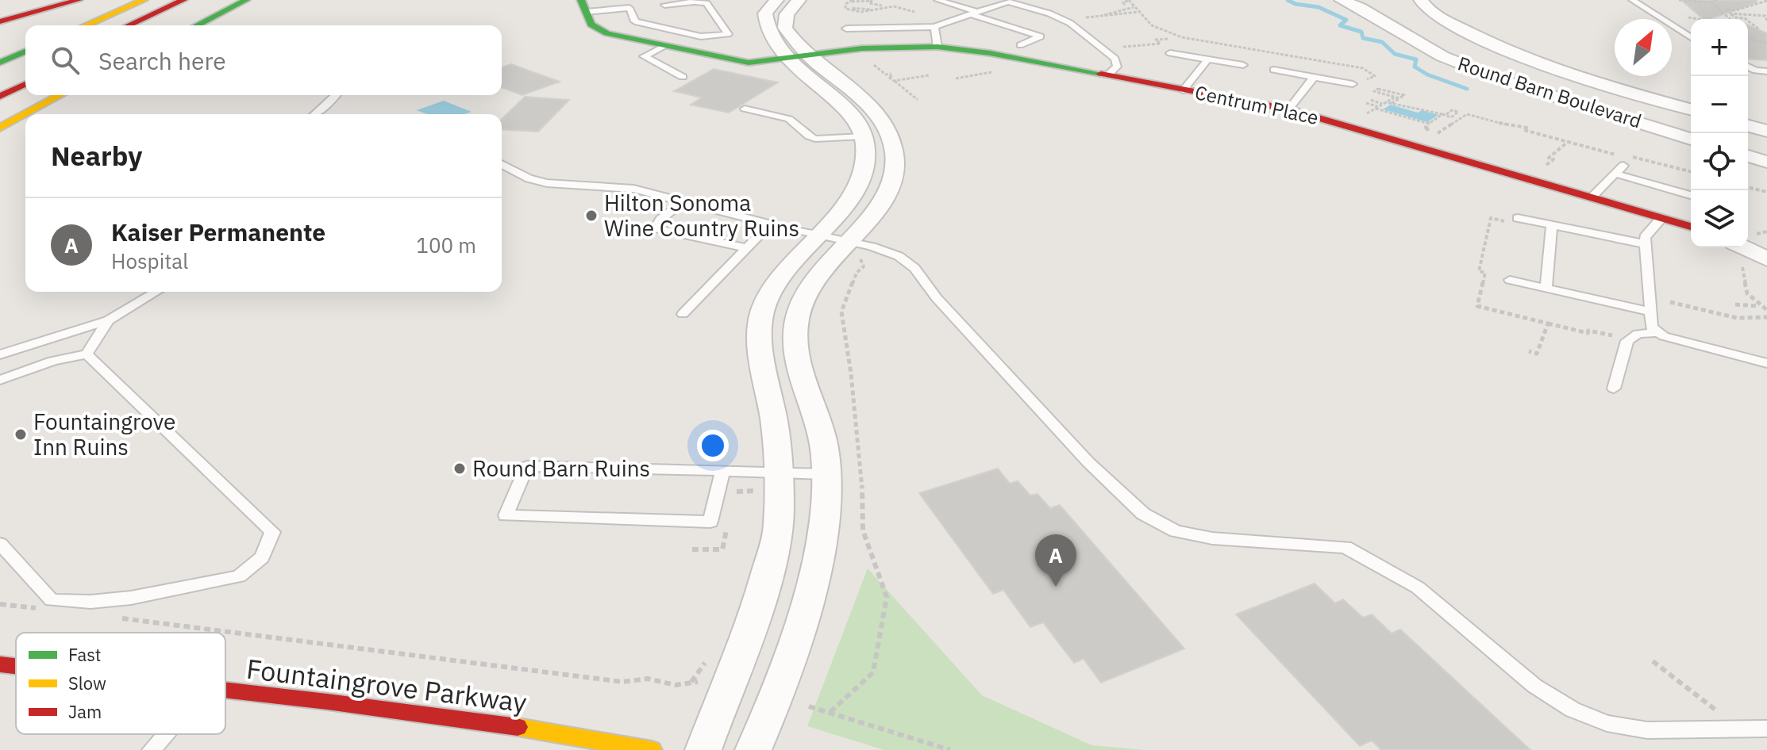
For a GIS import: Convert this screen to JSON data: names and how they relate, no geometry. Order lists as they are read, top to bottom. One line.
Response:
{"streets":{"main road":["Centrum Place","Fountaingrove Parkway"],"street":["Round Barn Boulevard"]},"places":["Hilton Sonoma Wine Country Ruins","Fountaingrove Inn Ruins","Round Barn Ruins"],"legend":["Fast","Slow","Jam"],"north":"top right","page":{"map_buttons":["+","−"],"search":"Search here","heading":"Nearby","list":[{"mark":"A","name":"Kaiser Permanente","note":"Hospital","value":"100 m"}],"pins":"A"}}
